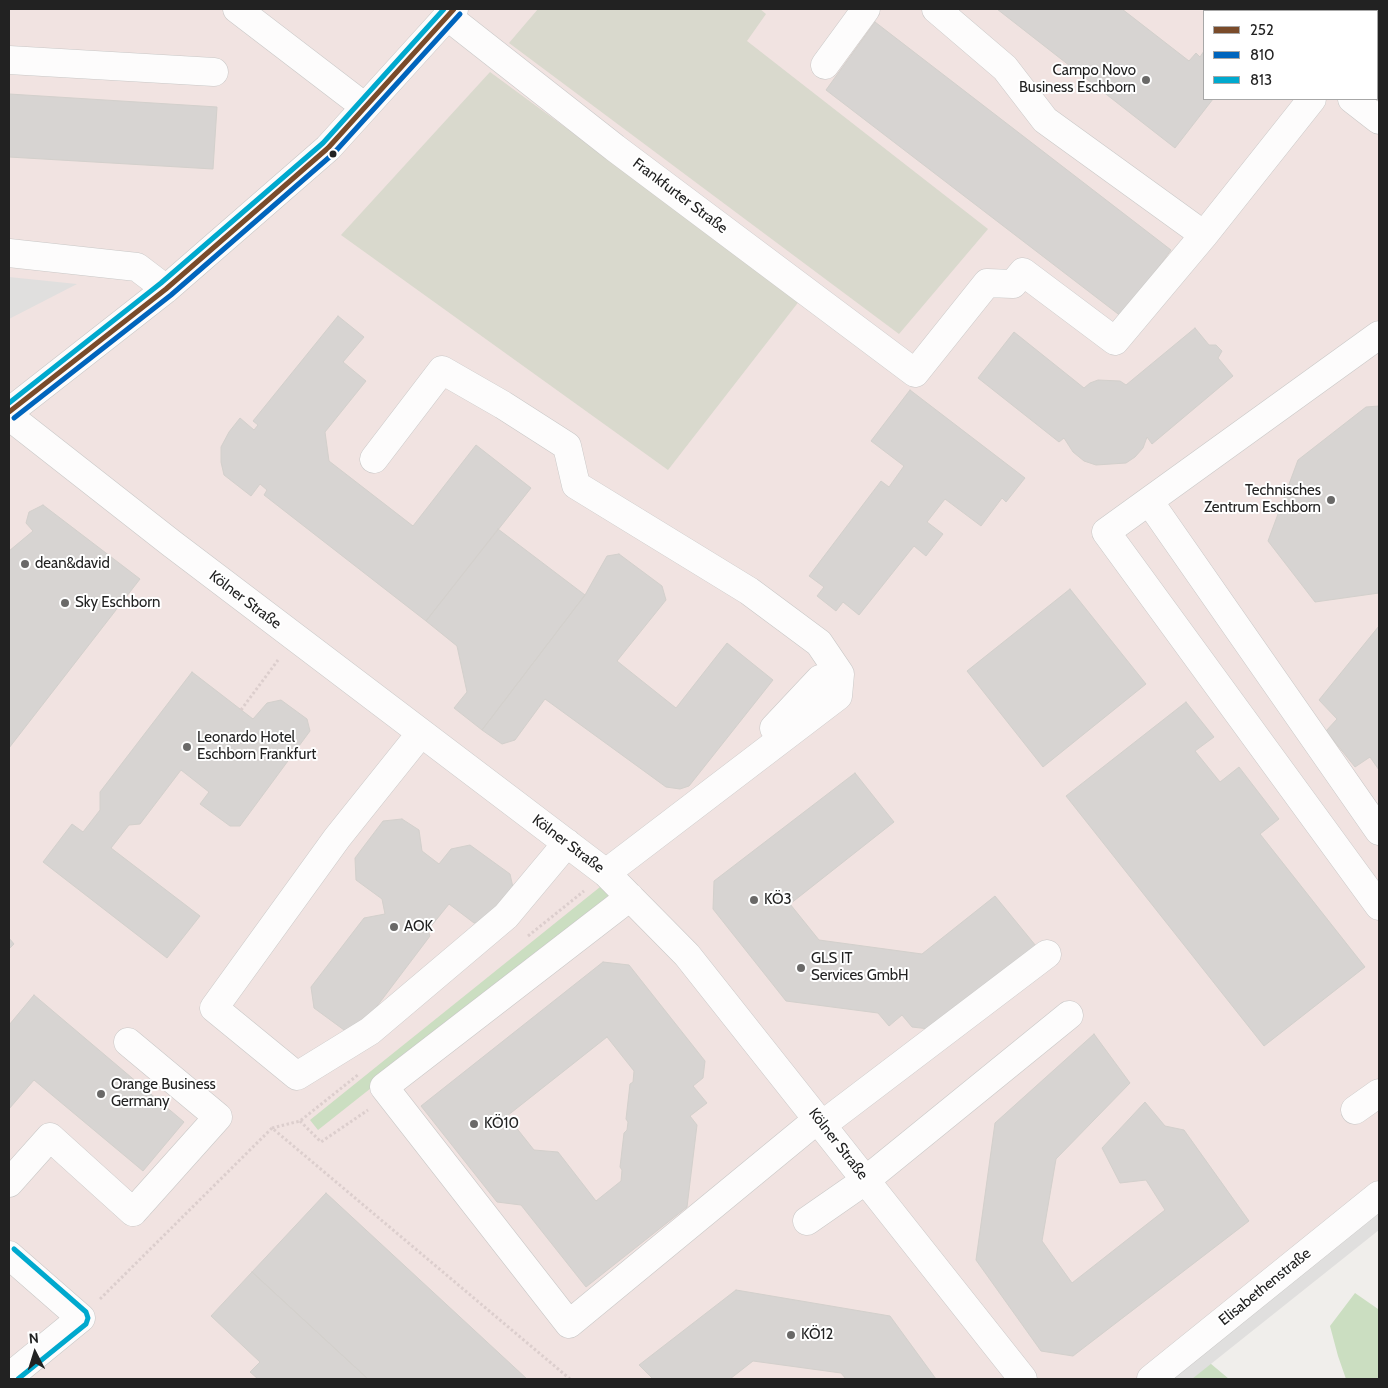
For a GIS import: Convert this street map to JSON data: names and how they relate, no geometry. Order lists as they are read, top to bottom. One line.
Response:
{"streets":{"street":["Frankfurter Straße","Kölner Straße","Elisabethenstraße"]},"places":["Campo Novo Business Eschborn","Technisches Zentrum Eschborn","dean&david","Sky Eschborn","Leonardo Hotel Eschborn Frankfurt","KÖ3","AOK","GLS IT Services GmbH","Orange Business Germany","KÖ10","KÖ12"],"lines":["transit line 252","transit line 813","transit line 810"],"legend":["252","810","813"],"north":"top"}
